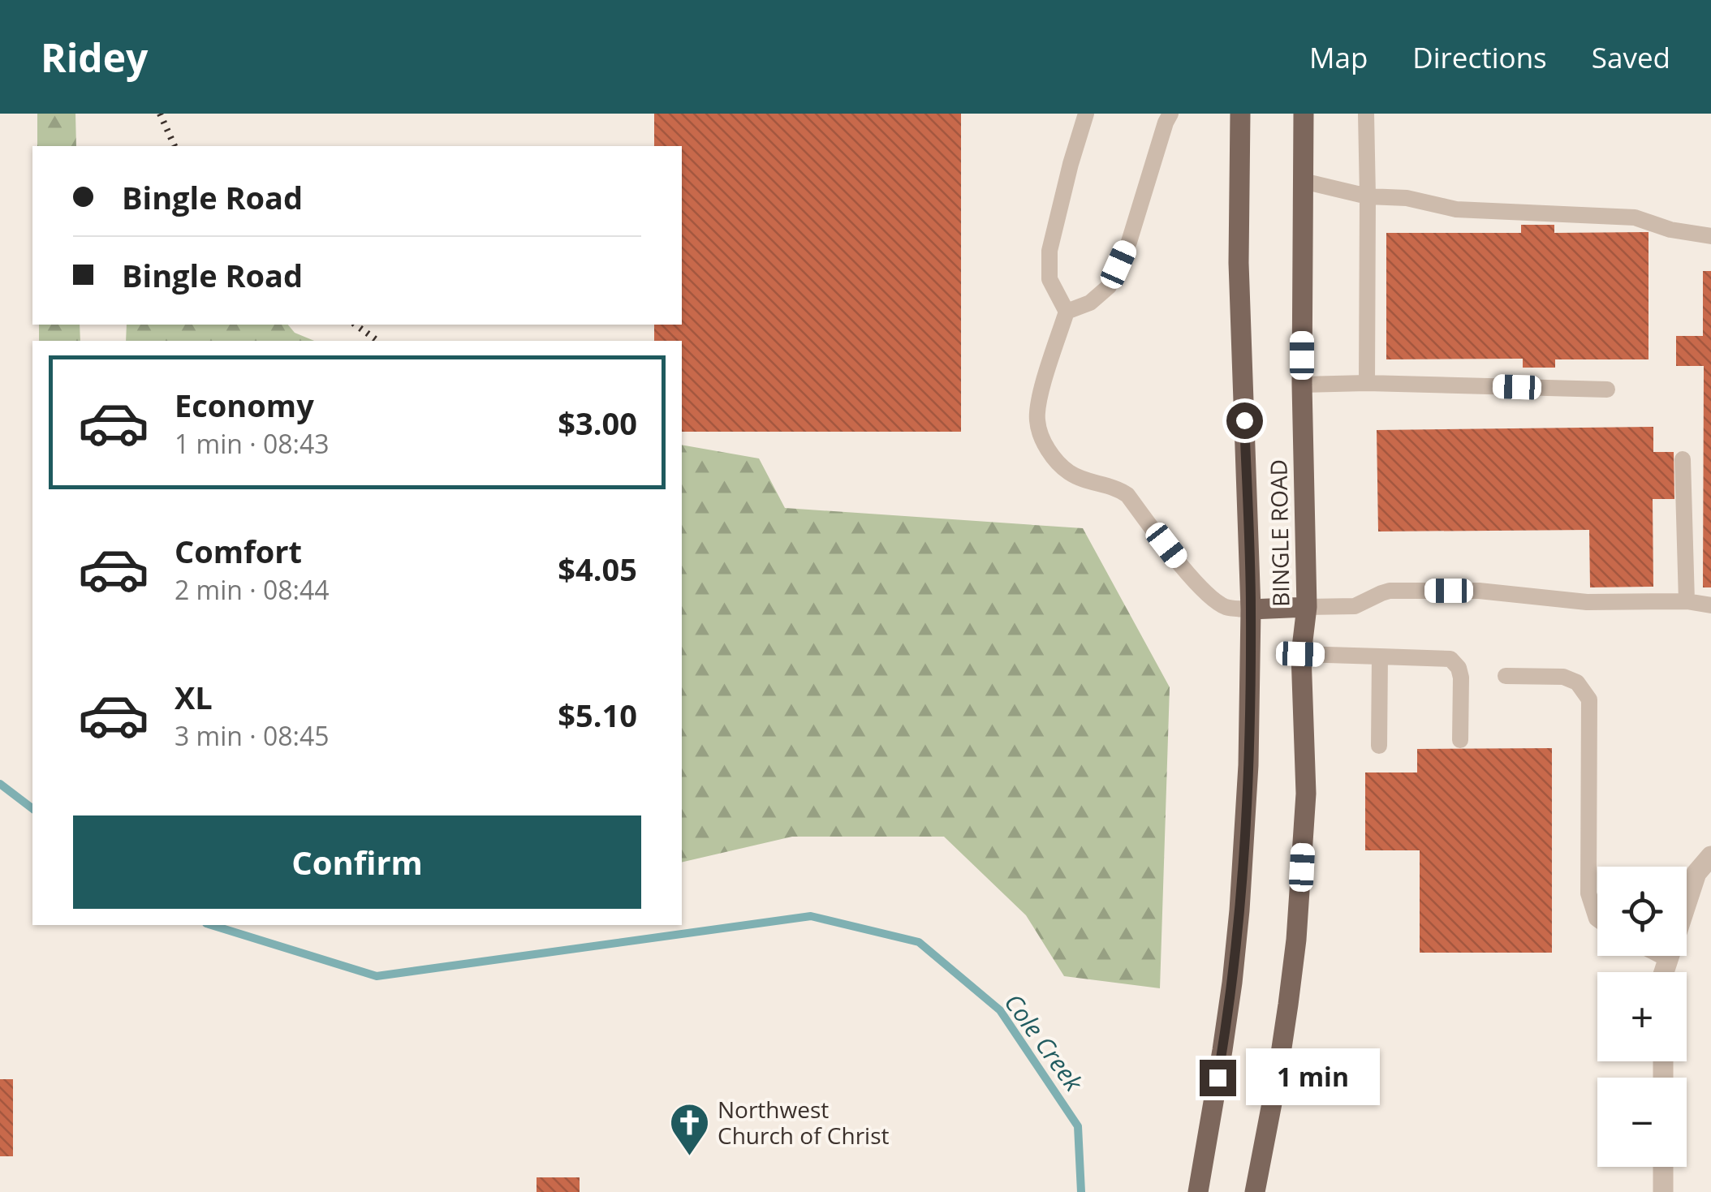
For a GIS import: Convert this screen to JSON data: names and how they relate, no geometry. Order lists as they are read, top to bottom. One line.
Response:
{"streets":{"main road":["BINGLE ROAD"]},"water":["Cole Creek"],"places":{"church":["Northwest Church of Christ"]},"page":{"header":"Ridey","nav":["Map","Directions","Saved"],"banner":["Bingle Road","Bingle Road"],"list":[{"name":"Economy","note":"1 min · 08:43","value":"$3.00"},{"name":"Comfort","note":"2 min · 08:44","value":"$4.05"},{"name":"XL","note":"3 min · 08:45","value":"$5.10"}],"buttons":"Confirm","map_buttons":["+","−"],"bubble":"1 min"}}
